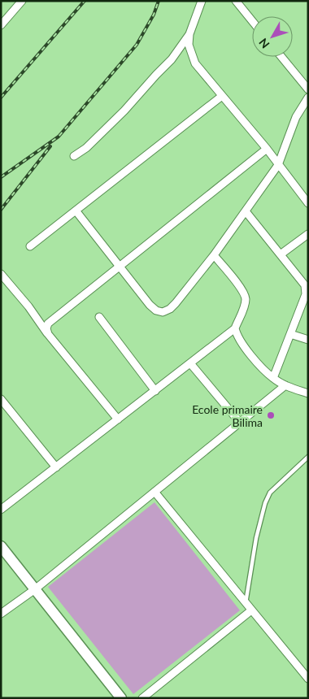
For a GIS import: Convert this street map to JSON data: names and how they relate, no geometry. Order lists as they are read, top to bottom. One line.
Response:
{"places":["Ecole primaire Bilima"],"north":"bottom left"}
